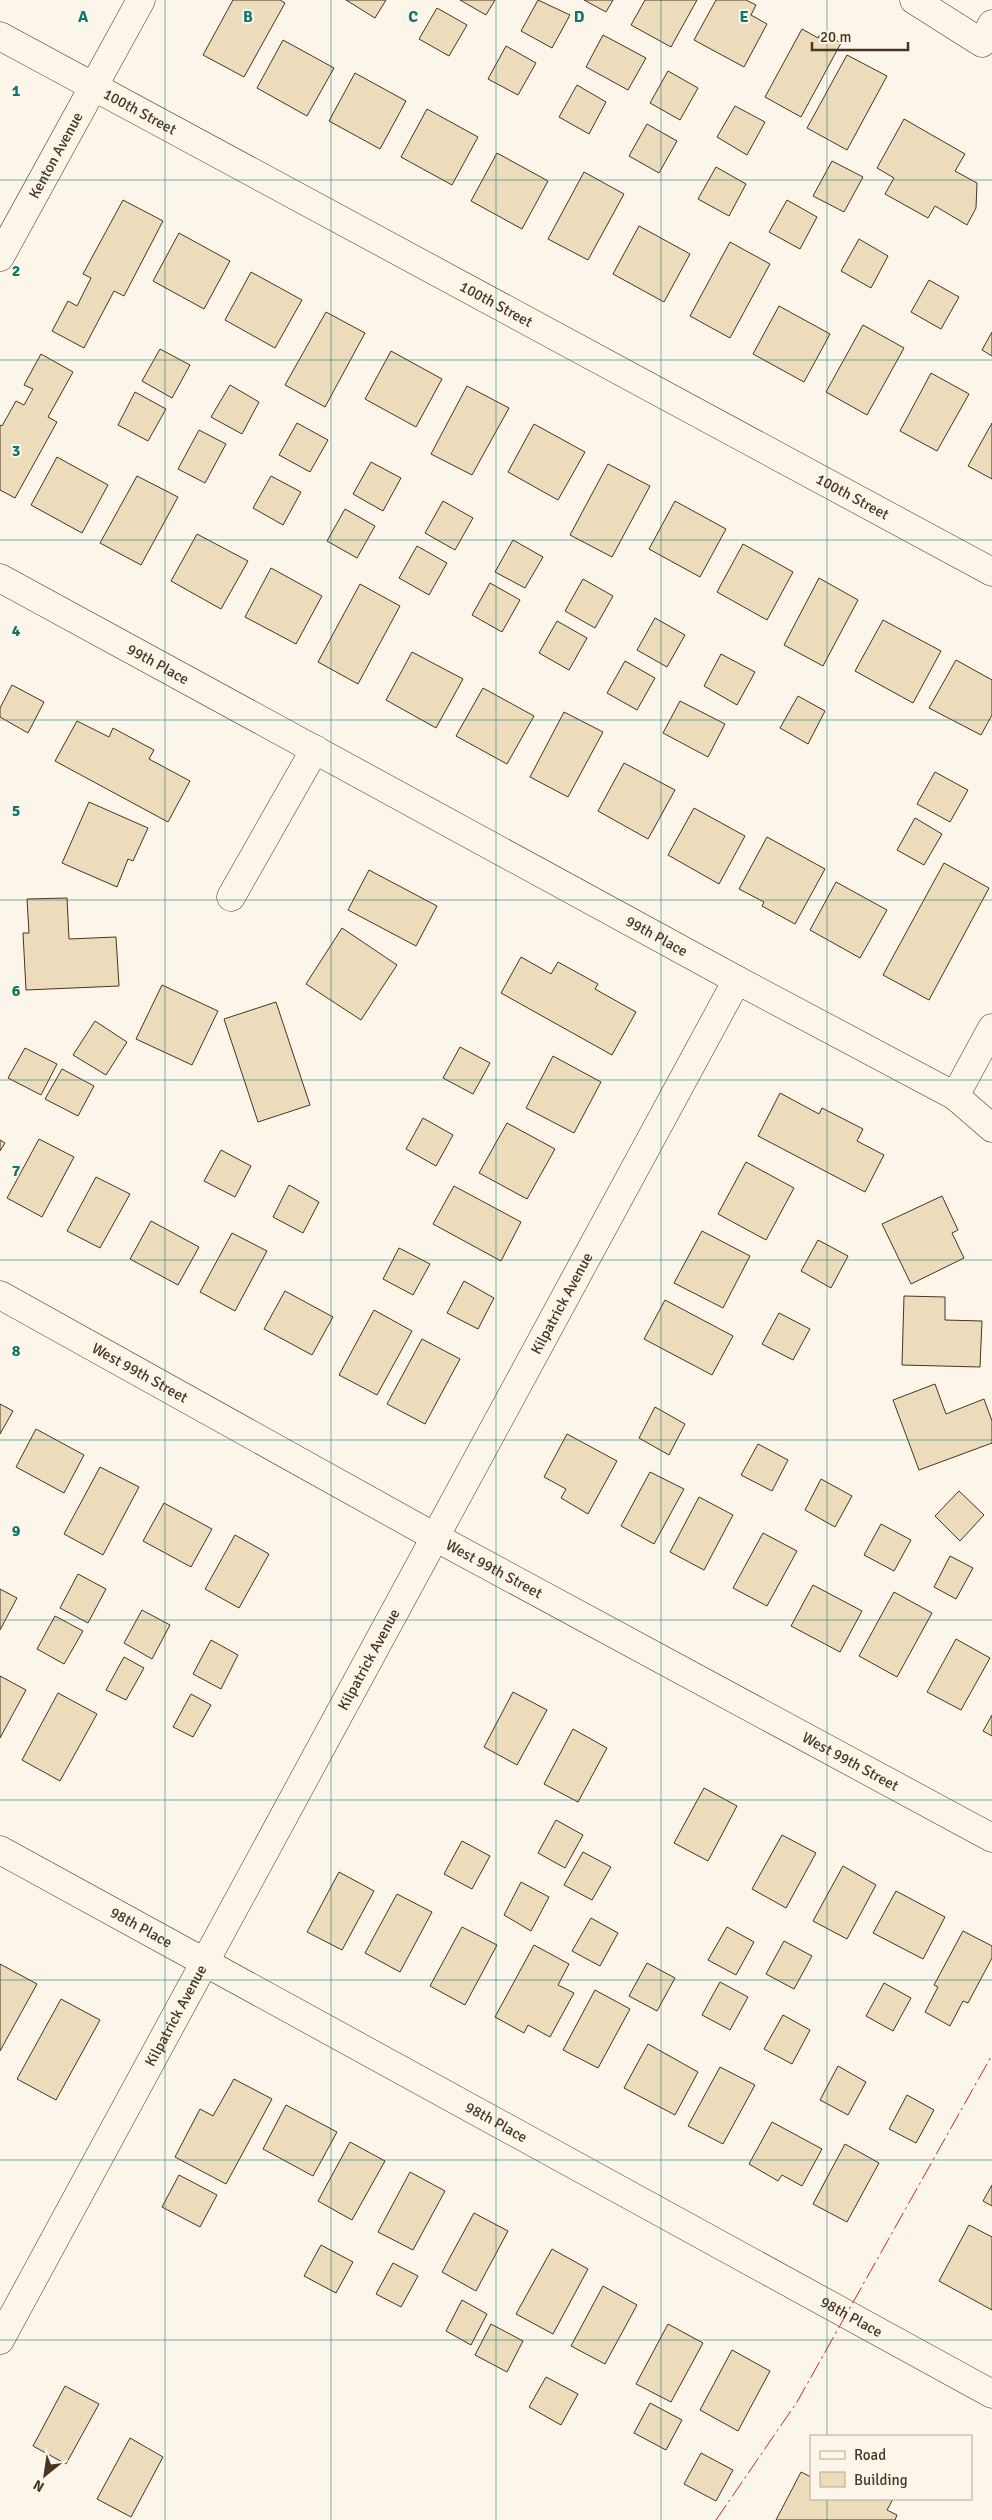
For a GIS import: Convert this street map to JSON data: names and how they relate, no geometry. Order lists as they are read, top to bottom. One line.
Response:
{"streets":{"street":["100th Street","Kenton Avenue","99th Place","Kilpatrick Avenue","West 99th Street","98th Place"]},"crossings":[["100th Street","Kenton Avenue"],["99th Place","Kilpatrick Avenue"],["Kilpatrick Avenue","West 99th Street"],["Kilpatrick Avenue","98th Place"]],"legend":["Road","Building"],"scale_bar":"20 m","north":"bottom left","grid":{"columns":["A","B","C","D","E"],"rows":["1","2","3","4","5","6","7","8","9"]}}
